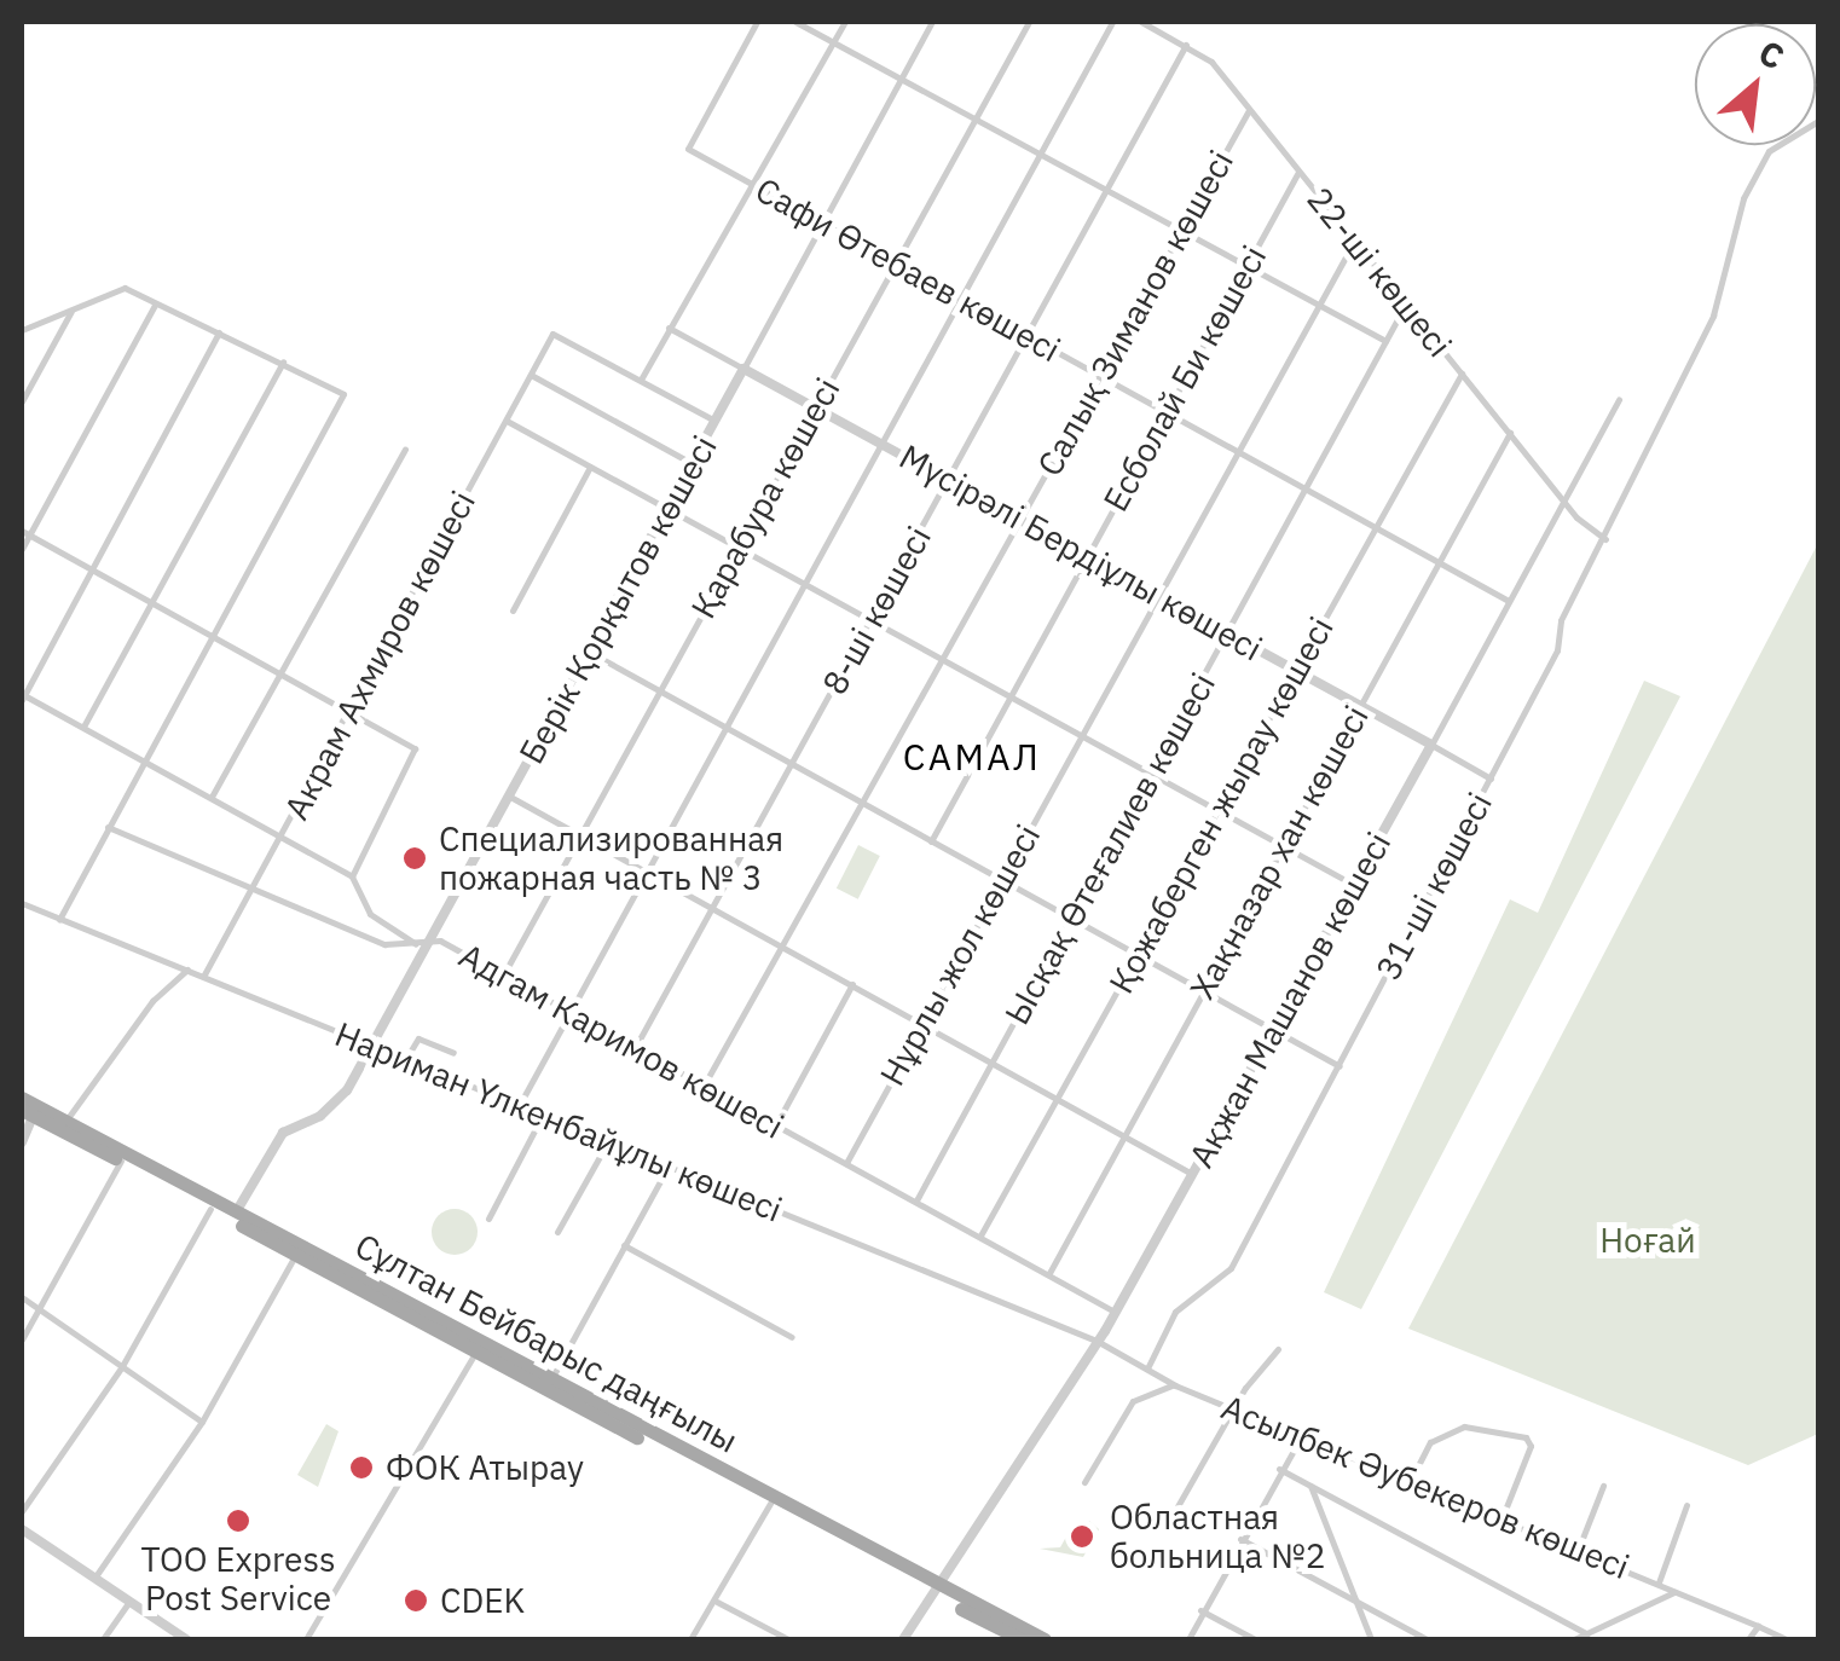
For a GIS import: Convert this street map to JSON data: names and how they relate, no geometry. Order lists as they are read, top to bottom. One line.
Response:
{"streets":{"main road":["Сұлтан Бейбарыс даңғылы"],"street":["Сафи Өтебаев көшесі","22-ші көшесі","Салық Зиманов көшесі","Есболай Би көшесі","Қарабура көшесі","Мүсірәлі Бердіұлы көшесі","Берік Қорқытов көшесі","8-шi көшесi","Акрам Ахмиров көшесі","Қожаберген жырау көшесі","Ысқақ Өтеғалиев көшесі","Хақназар хан көшесі","31-ші көшесі","Нұрлы жол көшесі","Ақжан Машанов көшесі","Адгам Каримов көшесі","Нариман Үлкенбайұлы көшесі","Асылбек Әубекеров көшесі"]},"crossings":[["Сафи Өтебаев көшесі","Салық Зиманов көшесі"],["Сафи Өтебаев көшесі","Есболай Би көшесі"],["Сафи Өтебаев көшесі","Қарабура көшесі"],["Сафи Өтебаев көшесі","Берік Қорқытов көшесі"],["Сафи Өтебаев көшесі","8-шi көшесi"],["Сафи Өтебаев көшесі","Қожаберген жырау көшесі"],["Сафи Өтебаев көшесі","Ысқақ Өтеғалиев көшесі"],["Сафи Өтебаев көшесі","Хақназар хан көшесі"],["Сафи Өтебаев көшесі","Нұрлы жол көшесі"],["Сафи Өтебаев көшесі","Ақжан Машанов көшесі"],["22-ші көшесі","Салық Зиманов көшесі"],["22-ші көшесі","Есболай Би көшесі"],["22-ші көшесі","8-шi көшесi"],["22-ші көшесі","Қожаберген жырау көшесі"],["22-ші көшесі","Ысқақ Өтеғалиев көшесі"],["22-ші көшесі","Хақназар хан көшесі"],["22-ші көшесі","31-ші көшесі"],["22-ші көшесі","Нұрлы жол көшесі"],["22-ші көшесі","Ақжан Машанов көшесі"],["Салық Зиманов көшесі","Мүсірәлі Бердіұлы көшесі"],["Салық Зиманов көшесі","Адгам Каримов көшесі"],["Есболай Би көшесі","Мүсірәлі Бердіұлы көшесі"],["Қарабура көшесі","Мүсірәлі Бердіұлы көшесі"],["Қарабура көшесі","Адгам Каримов көшесі"],["Мүсірәлі Бердіұлы көшесі","Берік Қорқытов көшесі"],["Мүсірәлі Бердіұлы көшесі","8-шi көшесi"],["Мүсірәлі Бердіұлы көшесі","Қожаберген жырау көшесі"],["Мүсірәлі Бердіұлы көшесі","Ысқақ Өтеғалиев көшесі"],["Мүсірәлі Бердіұлы көшесі","Хақназар хан көшесі"],["Мүсірәлі Бердіұлы көшесі","31-ші көшесі"],["Мүсірәлі Бердіұлы көшесі","Нұрлы жол көшесі"],["Мүсірәлі Бердіұлы көшесі","Ақжан Машанов көшесі"],["Берік Қорқытов көшесі","Адгам Каримов көшесі"],["Берік Қорқытов көшесі","Нариман Үлкенбайұлы көшесі"],["Берік Қорқытов көшесі","Сұлтан Бейбарыс даңғылы"],["8-шi көшесi","Адгам Каримов көшесі"],["Акрам Ахмиров көшесі","Адгам Каримов көшесі"],["Акрам Ахмиров көшесі","Нариман Үлкенбайұлы көшесі"],["Қожаберген жырау көшесі","Адгам Каримов көшесі"],["Ысқақ Өтеғалиев көшесі","Адгам Каримов көшесі"],["Хақназар хан көшесі","Адгам Каримов көшесі"],["31-ші көшесі","Асылбек Әубекеров көшесі"],["Нұрлы жол көшесі","Адгам Каримов көшесі"],["Ақжан Машанов көшесі","Адгам Каримов көшесі"],["Ақжан Машанов көшесі","Нариман Үлкенбайұлы көшесі"],["Ақжан Машанов көшесі","Сұлтан Бейбарыс даңғылы"],["Ақжан Машанов көшесі","Асылбек Әубекеров көшесі"],["Нариман Үлкенбайұлы көшесі","Асылбек Әубекеров көшесі"]],"districts":["САМАЛ"],"parks":["Ноғай"],"places":["Специализированная пожарная часть № 3","ФОК Атырау","ТОО Express Post Service","Областная больница №2","CDEK"],"north":"top right"}
